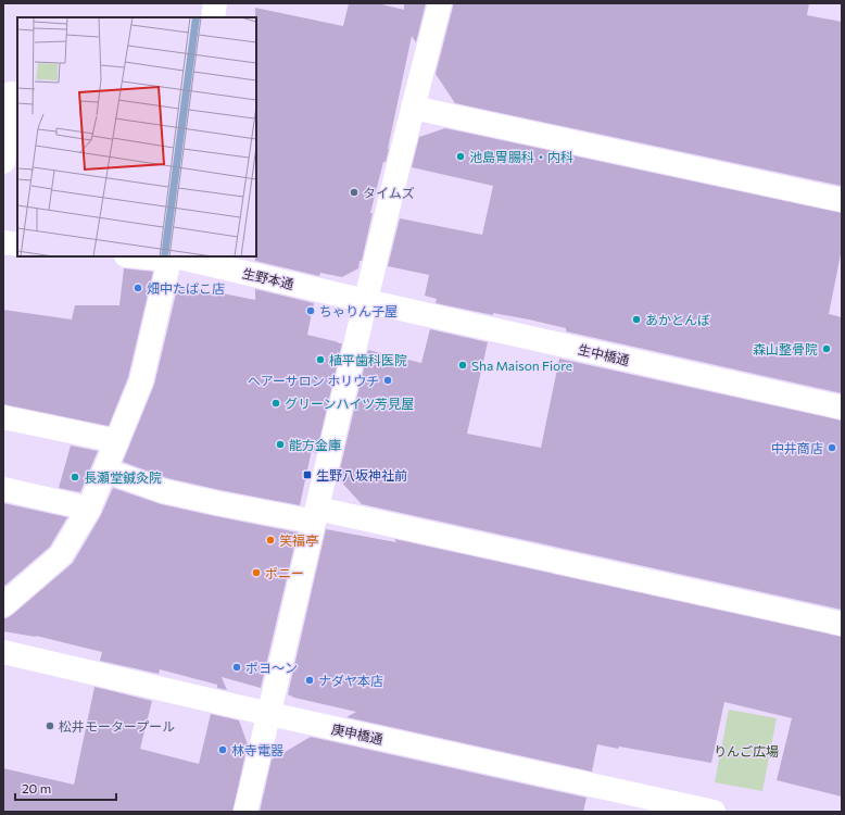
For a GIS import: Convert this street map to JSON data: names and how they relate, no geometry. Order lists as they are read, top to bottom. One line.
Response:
{"streets":{"street":["生野本通","生中橋通","庚申橋通"]},"crossings":[["生野本通","生中橋通"]],"parks":["りんご広場"],"places":{"other":["池島胃腸科・内科","タイムズ","畑中たばこ店","ちゃりん子屋","あかとんぼ","森山整骨院","植平歯科医院","Sha Maison Fiore","ヘアーサロン ホリウチ","グリーンハイツ芳見屋","能方金庫","中井商店","長瀬堂鍼灸院","笑福亭","ポニー","ポヨ～ン","ナダヤ本店","松井モータープール","林寺電器"],"transit":["生野八坂神社前"]},"scale_bar":"20 m"}
